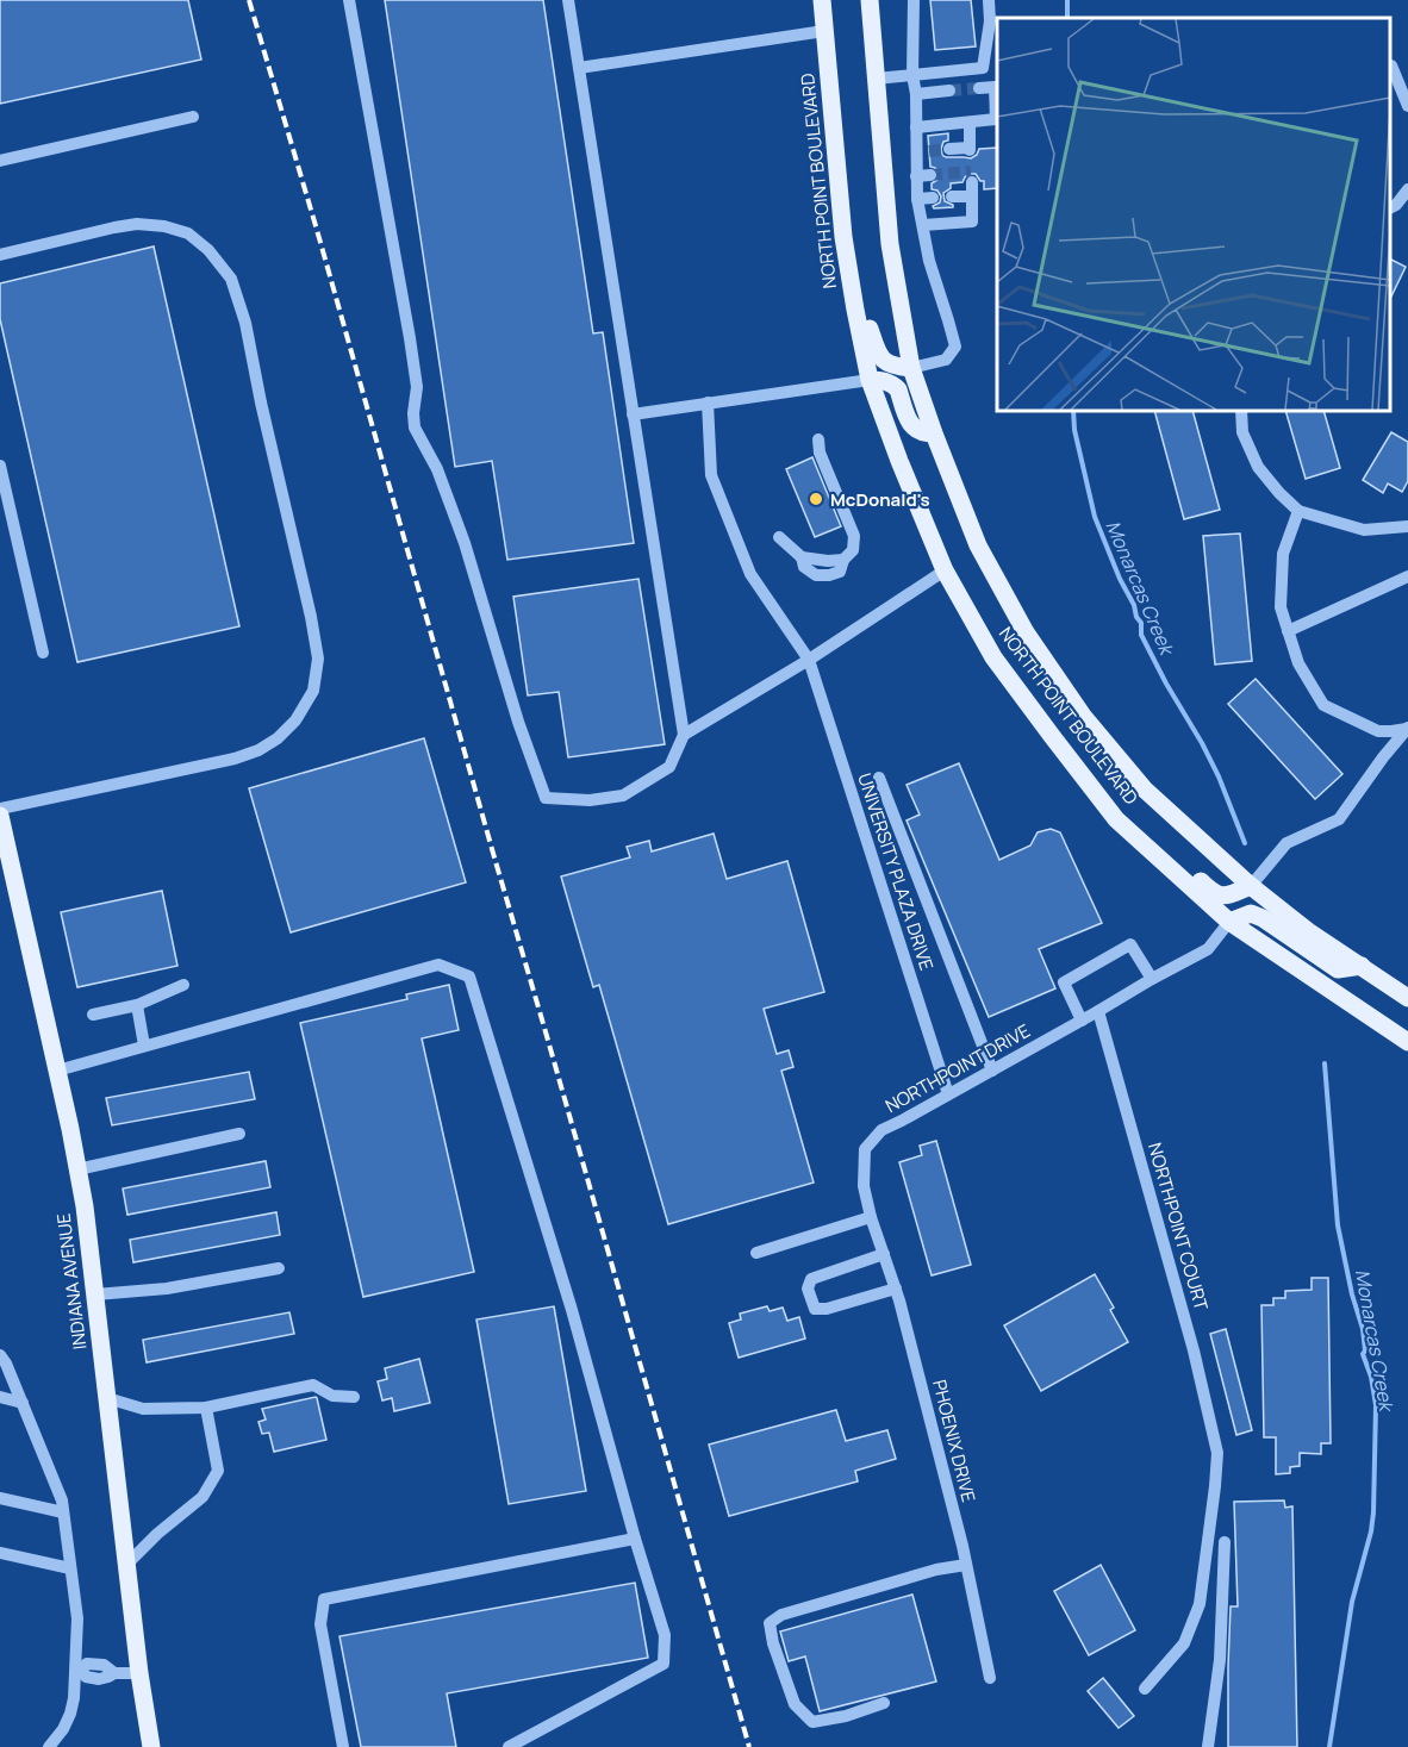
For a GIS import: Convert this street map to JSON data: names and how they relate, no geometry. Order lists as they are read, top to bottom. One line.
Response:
{"streets":{"main road":["NORTH POINT BOULEVARD","INDIANA AVENUE"],"street":["UNIVERSITY PLAZA DRIVE","NORTHPOINT DRIVE","NORTHPOINT COURT","PHOENIX DRIVE"]},"crossings":[["NORTH POINT BOULEVARD","NORTHPOINT DRIVE"],["UNIVERSITY PLAZA DRIVE","NORTHPOINT DRIVE"],["NORTHPOINT DRIVE","NORTHPOINT COURT"],["NORTHPOINT DRIVE","PHOENIX DRIVE"]],"water":["Monarcas Creek"],"places":["McDonald's"]}
